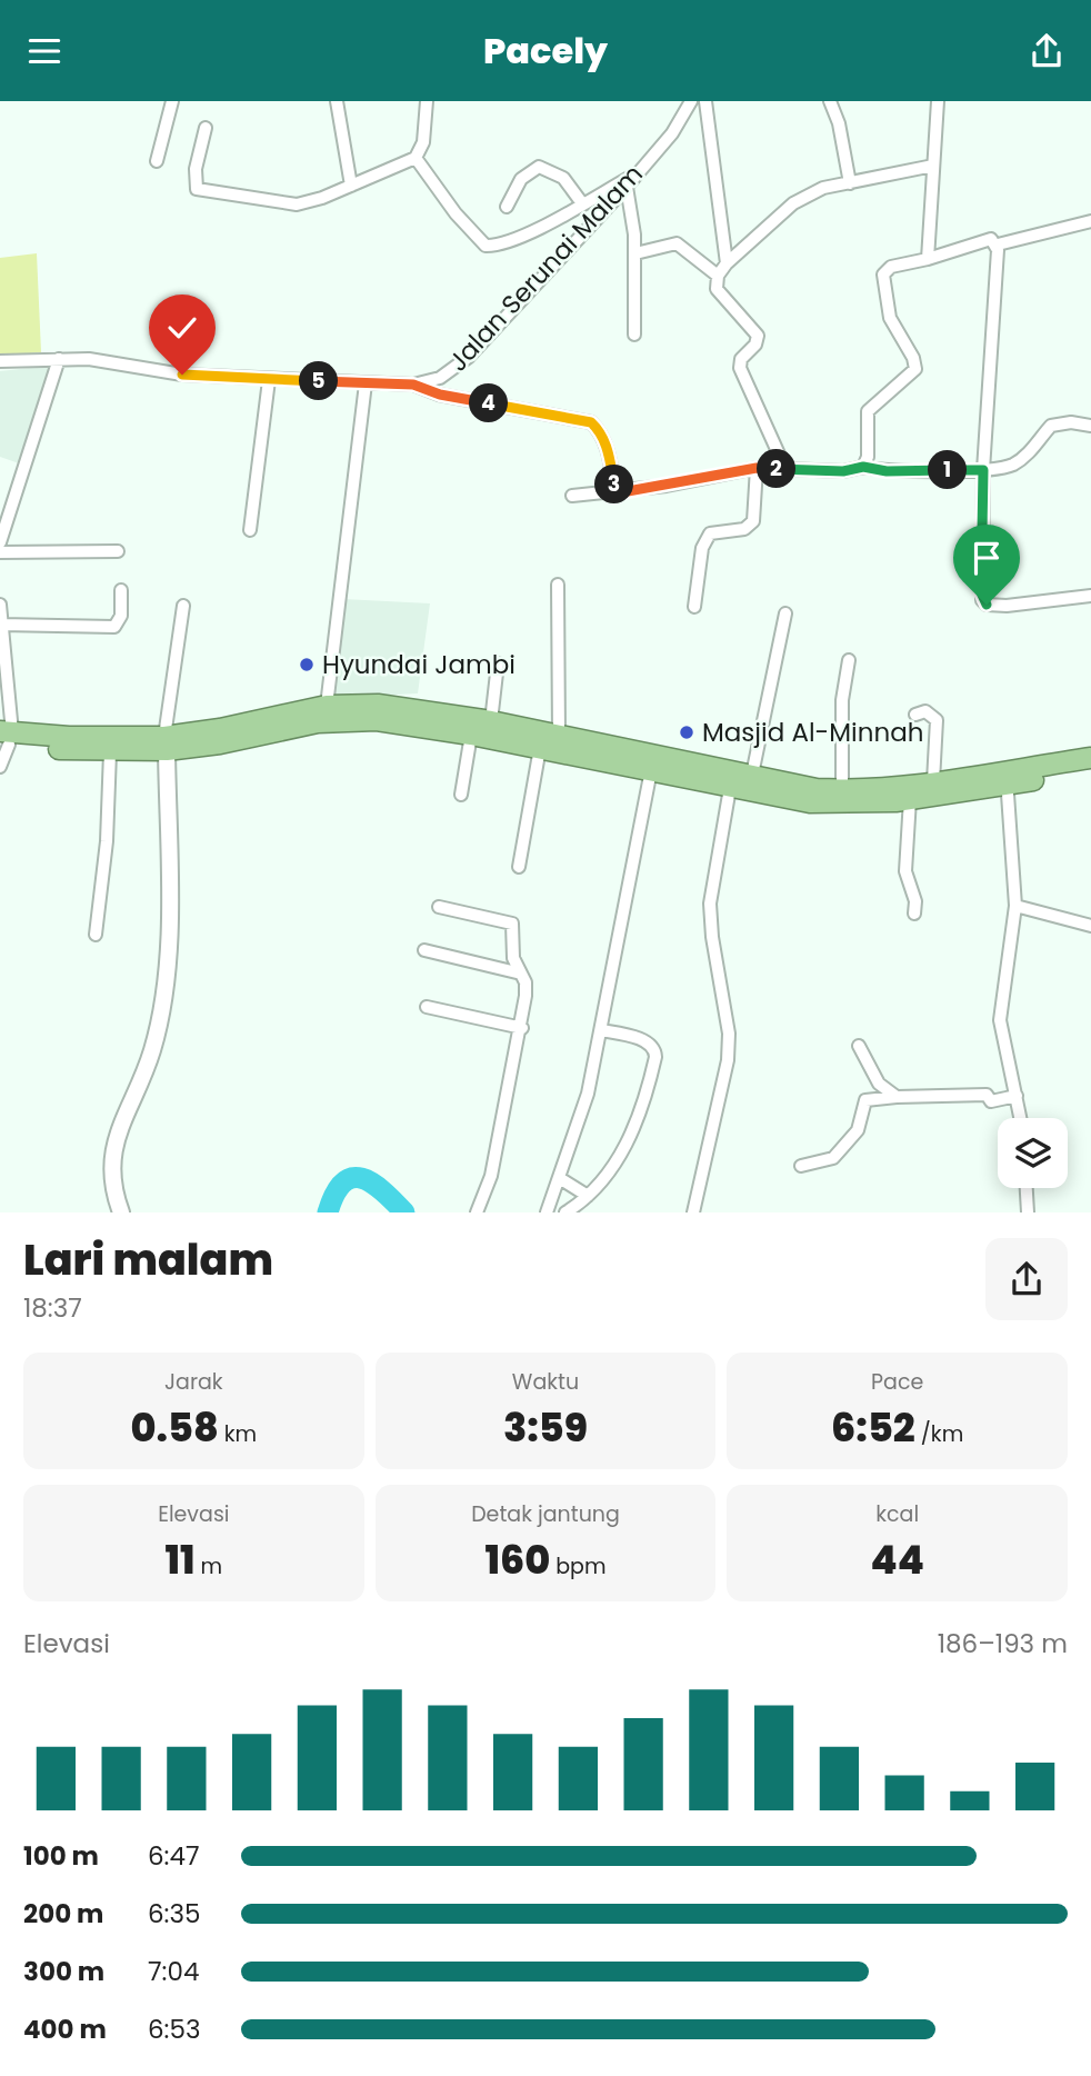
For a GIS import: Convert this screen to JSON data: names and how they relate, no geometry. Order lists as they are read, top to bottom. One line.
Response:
{"streets":{"street":["Jalan Serunai Malam"]},"places":["Hyundai Jambi","Masjid Al-Minnah"],"page":{"header":"Pacely","pins":["5","4","2","1","3"],"heading":["Lari malam","18:37"],"stats":[["Jarak","0.58 km"],["Waktu","3:59"],["Pace","6:52 /km"],["Elevasi","11 m"],["Detak jantung","160 bpm"],["kcal","44"]],"chart":["Elevasi","186–193 m"],"list":[{"name":"100 m","note":"6:47"},{"name":"200 m","note":"6:35"},{"name":"300 m","note":"7:04"},{"name":"400 m","note":"6:53"}]}}
